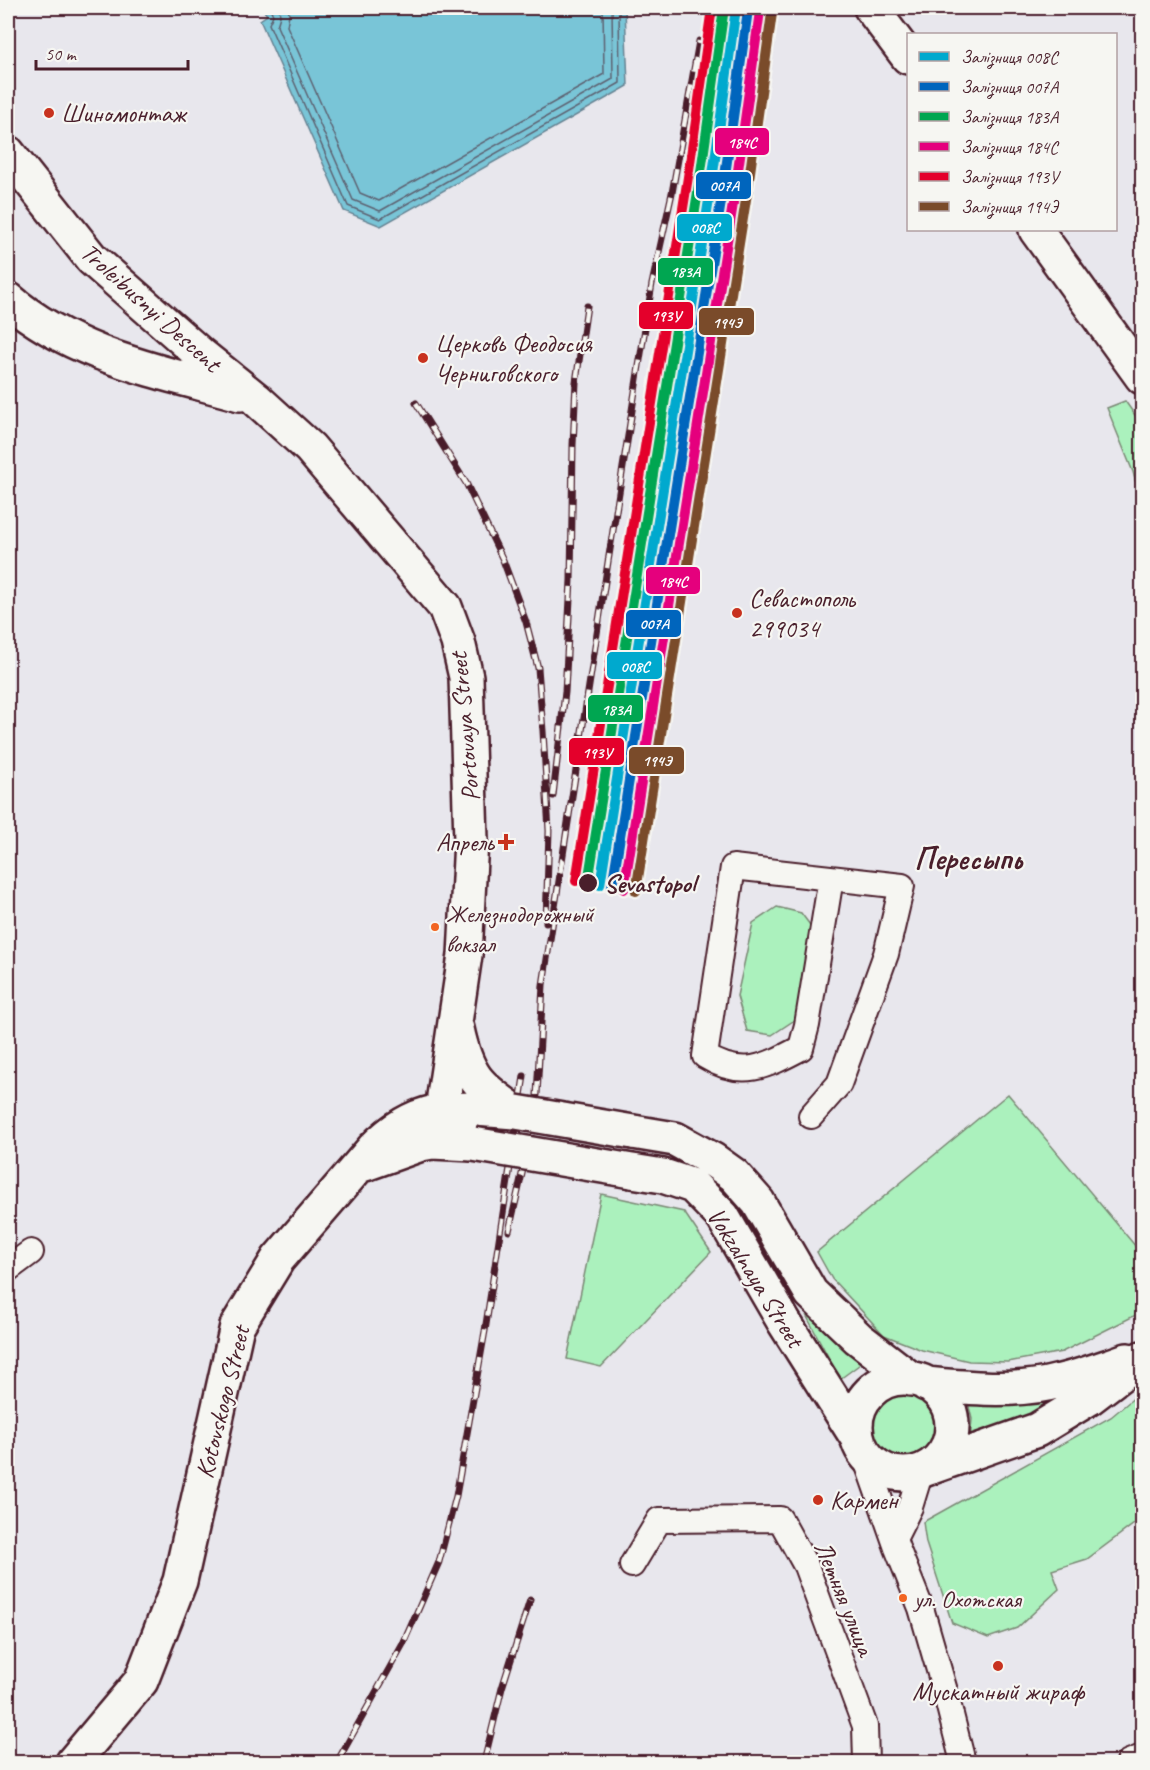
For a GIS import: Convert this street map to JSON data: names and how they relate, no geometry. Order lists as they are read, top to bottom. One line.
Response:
{"streets":{"main road":["Troleibusnyi Descent","Portovaya Street","Vokzalnaya Street","Kotovskogo Street"],"street":["Летняя улица"]},"crossings":[["Troleibusnyi Descent","Portovaya Street"],["Vokzalnaya Street","Kotovskogo Street"]],"districts":["Пересыпь"],"places":{"other":["Шиномонтаж","Церковь Феодосия Черниговского","Севастополь 299034","Sevastopol","Железнодорожный вокзал","Кармен","ул. Охотская","Мускатный жираф"],"health":["Апрель"]},"lines":["rail line 008С","rail line 183А","rail line 193У","rail line 007А","rail line 184С","rail line 194Э"],"legend":["Залізниця 008С","Залізниця 007А","Залізниця 183А","Залізниця 184С","Залізниця 193У","Залізниця 194Э"],"scale_bar":"50 m"}
